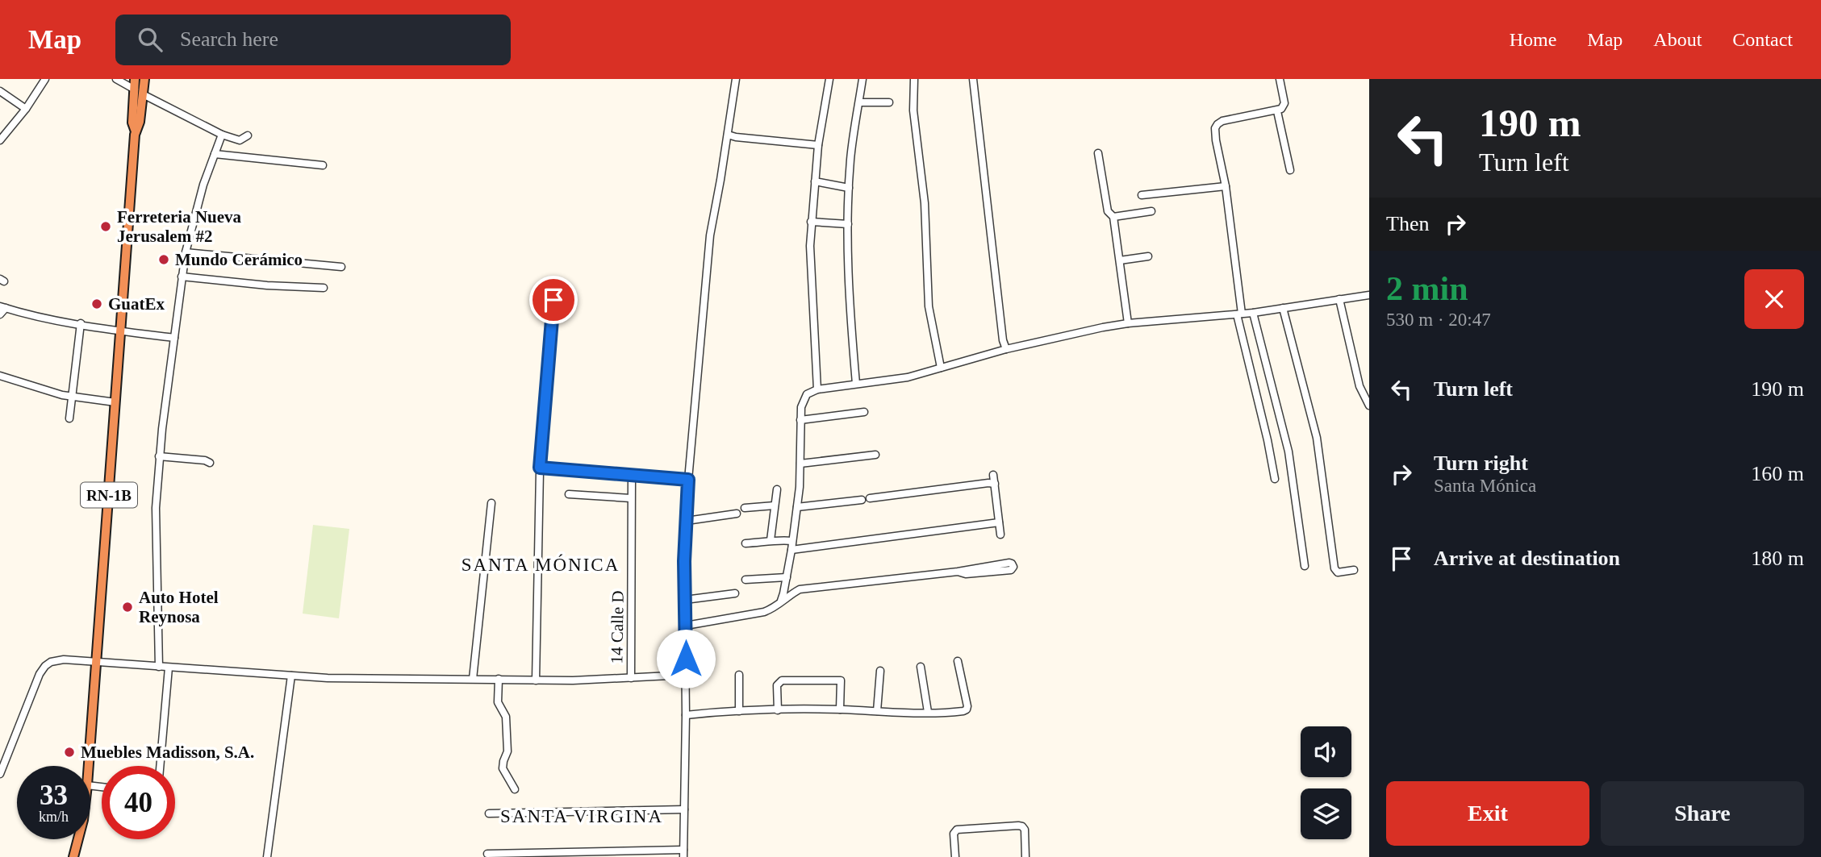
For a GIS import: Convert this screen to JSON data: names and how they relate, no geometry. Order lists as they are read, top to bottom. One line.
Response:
{"streets":{"highway":["RN-1B"],"street":["14 Calle D"]},"districts":["SANTA MÓNICA","SANTA VIRGINA"],"places":["Ferreteria Nueva Jerusalem #2","Mundo Cerámico","GuatEx","Auto Hotel Reynosa","Muebles Madisson, S.A."],"page":{"header":"Map","search":"Search here","nav":["Home","Map","About","Contact"],"turn":["190 m","Turn left"],"then":"Then","heading":["2 min","530 m · 20:47"],"list":[{"name":"Turn left","value":"190 m"},{"name":"Turn right","note":"Santa Mónica","value":"160 m"},{"name":"Arrive at destination","value":"180 m"}],"speed":"33 km/h","limit":"40","buttons":["Exit","Share"]}}
